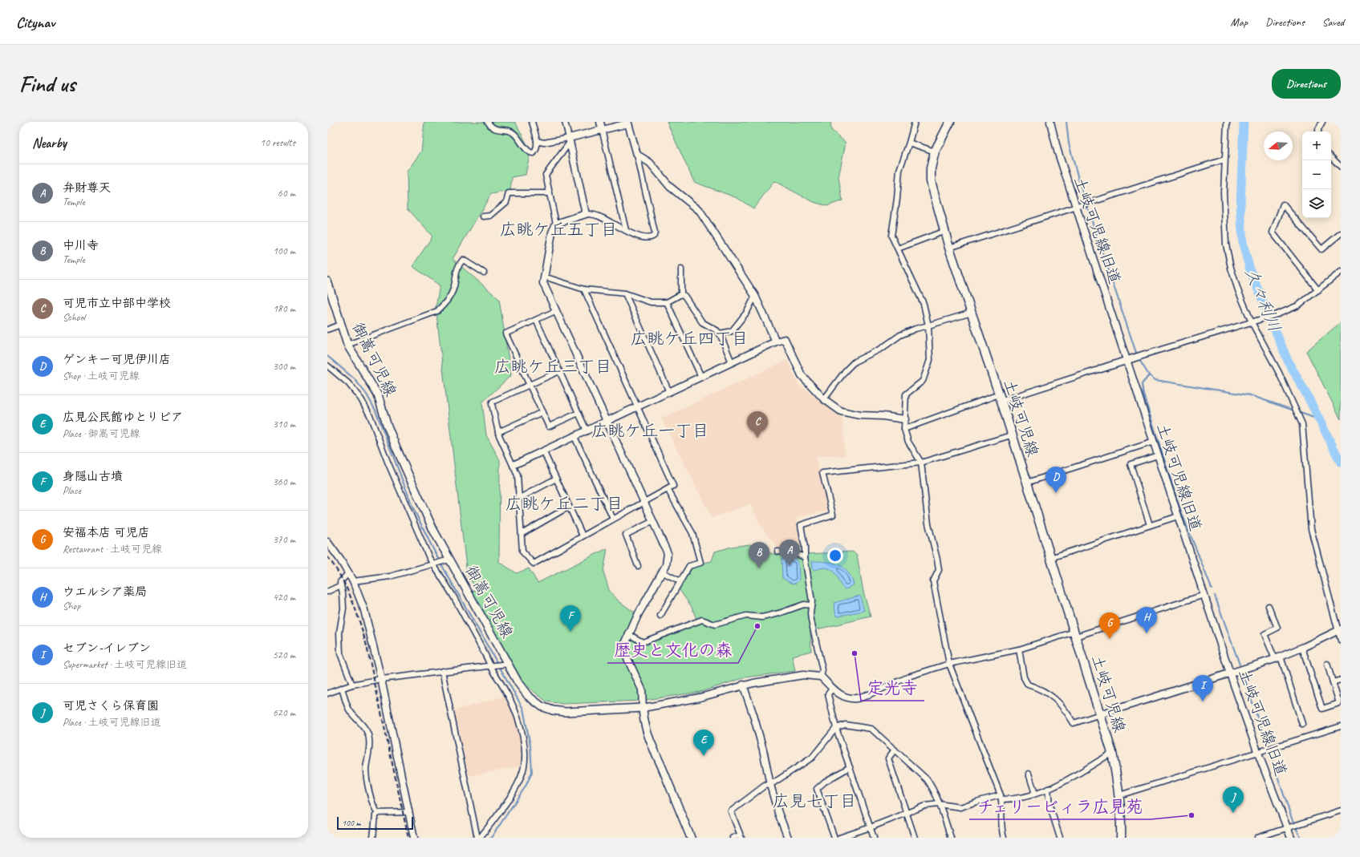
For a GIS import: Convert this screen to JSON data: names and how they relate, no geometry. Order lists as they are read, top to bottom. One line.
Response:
{"streets":{"main road":["御嵩可児線","土岐可児線"],"street":["土岐可児線旧道"]},"districts":["広眺ケ丘五丁目","広眺ケ丘四丁目","広眺ケ丘三丁目","広眺ケ丘一丁目","広眺ケ丘二丁目","広見七丁目"],"water":["久々利川"],"places":["歴史と文化の森","定光寺","チェリービィラ広見苑"],"scale_bar":"100 m","north":"left","page":{"header":"Citynav","nav":["Map","Directions","Saved"],"buttons":"Directions","title":"Find us","heading":["Nearby","10 results"],"map_buttons":["+","−"],"list":[{"mark":"A","name":"弁財尊天","note":"Temple","value":"60 m"},{"mark":"B","name":"中川寺","note":"Temple","value":"100 m"},{"mark":"C","name":"可児市立中部中学校","note":"School","value":"180 m"},{"mark":"D","name":"ゲンキー可児伊川店","note":"Shop · 土岐可児線","value":"300 m"},{"mark":"E","name":"広見公民館ゆとりピア","note":"Place · 御嵩可児線","value":"310 m"},{"mark":"F","name":"身隠山古墳","note":"Place","value":"360 m"},{"mark":"G","name":"安福本店 可児店","note":"Restaurant · 土岐可児線","value":"370 m"},{"mark":"H","name":"ウエルシア薬局","note":"Shop","value":"420 m"},{"mark":"I","name":"セブン-イレブン","note":"Supermarket · 土岐可児線旧道","value":"520 m"},{"mark":"J","name":"可児さくら保育園","note":"Place · 土岐可児線旧道","value":"620 m"}],"pins":["C","D","A","B","F","H","G","I","E","J"],"scale":"100 m"}}
